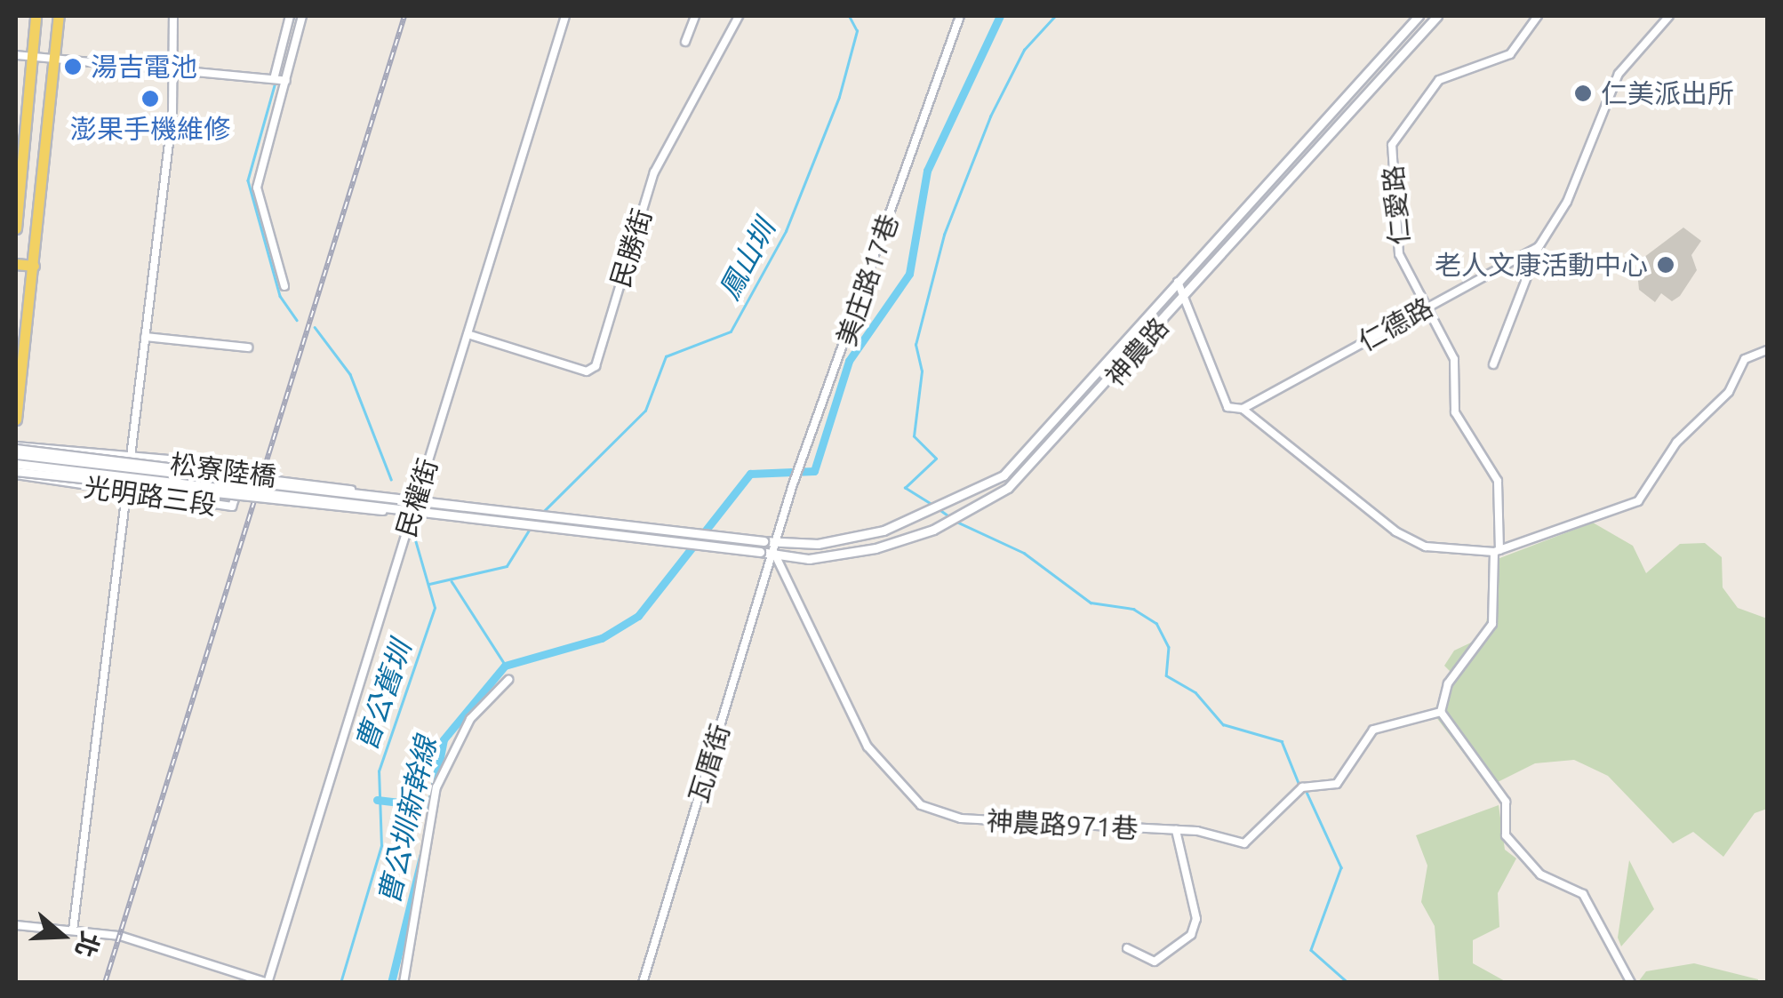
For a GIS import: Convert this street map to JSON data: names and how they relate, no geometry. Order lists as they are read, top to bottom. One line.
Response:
{"streets":{"street":["仁愛路","民勝街","美庄路17巷","仁德路","神農路","松寮陸橋","光明路三段","民權街","瓦厝街","神農路971巷"]},"crossings":[["仁愛路","仁德路"],["仁愛路","神農路971巷"],["民勝街","民權街"],["美庄路17巷","神農路"],["美庄路17巷","瓦厝街"],["美庄路17巷","神農路971巷"],["神農路","松寮陸橋"],["神農路","瓦厝街"],["神農路","神農路971巷"],["松寮陸橋","光明路三段"],["瓦厝街","神農路971巷"]],"water":["鳳山圳","曹公舊圳","曹公圳新幹線"],"places":["湯吉電池","仁美派出所","澎果手機維修","老人文康活動中心"],"north":"right"}
